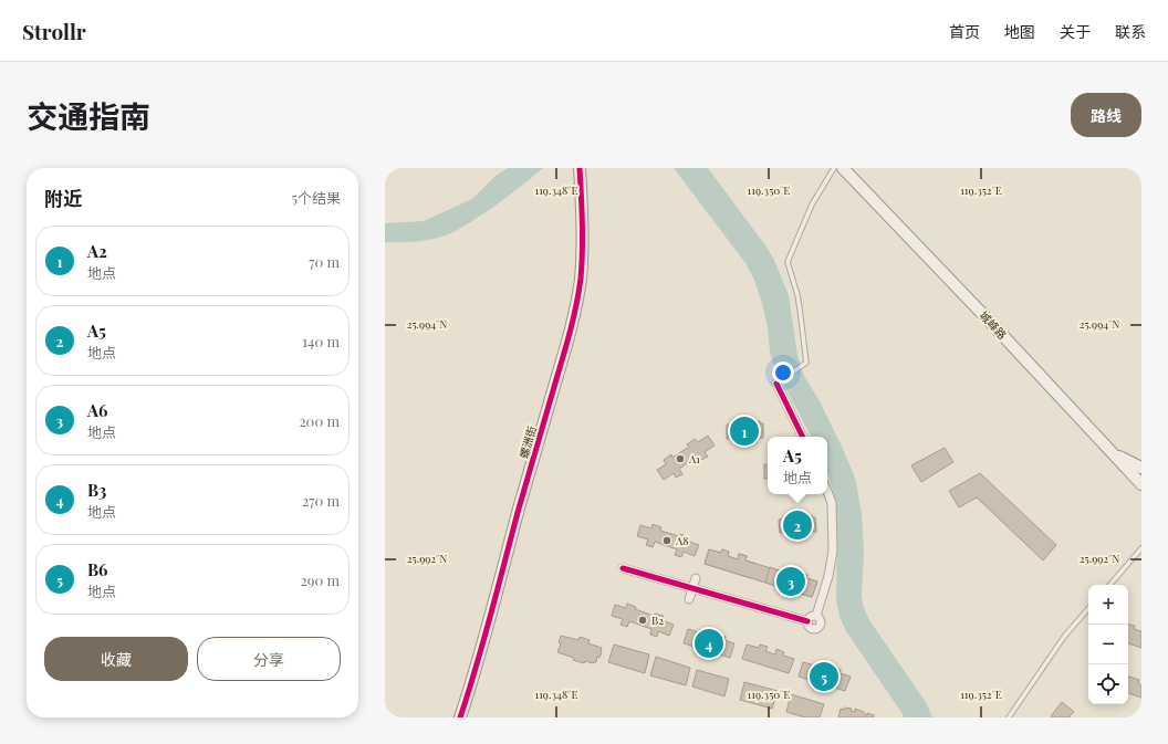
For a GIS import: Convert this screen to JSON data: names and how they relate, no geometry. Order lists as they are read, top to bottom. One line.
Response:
{"streets":{"street":["城峰路","螺洲街"]},"places":["A1","A8","B2"],"page":{"header":"Strollr","nav":["首页","地图","关于","联系"],"title":"交通指南","buttons":["路线",["收藏","分享"]],"heading":["附近","5个结果"],"list":[{"mark":"1","name":"A2","note":"地点","value":"70 m"},{"mark":"2","name":"A5","note":"地点","value":"140 m"},{"mark":"3","name":"A6","note":"地点","value":"200 m"},{"mark":"4","name":"B3","note":"地点","value":"270 m"},{"mark":"5","name":"B6","note":"地点","value":"290 m"}],"pins":["1","2","3","4","5"],"popup":["A5","地点"],"map_buttons":["+","−"]},"coordinates":["119.348°E","119.350°E","119.352°E","25.994°N","25.992°N"]}
